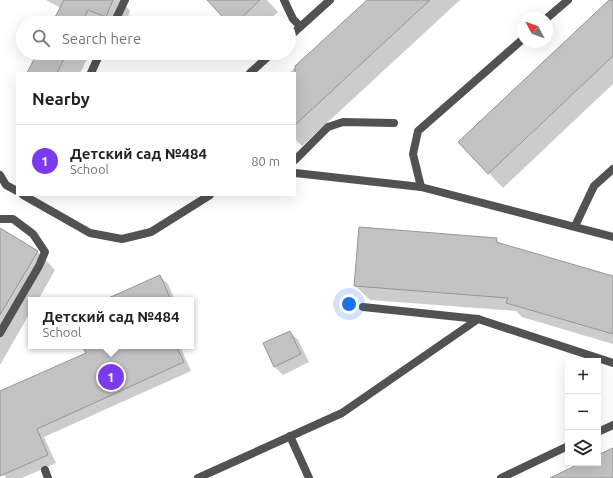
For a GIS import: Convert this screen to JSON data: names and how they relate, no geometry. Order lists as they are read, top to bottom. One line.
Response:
{"north":"top left","page":{"search":"Search here","heading":"Nearby","list":[{"mark":"1","name":"Детский сад №484","note":"School","value":"80 m"}],"popup":["Детский сад №484","School"],"map_buttons":["+","−"],"pins":"1"}}
